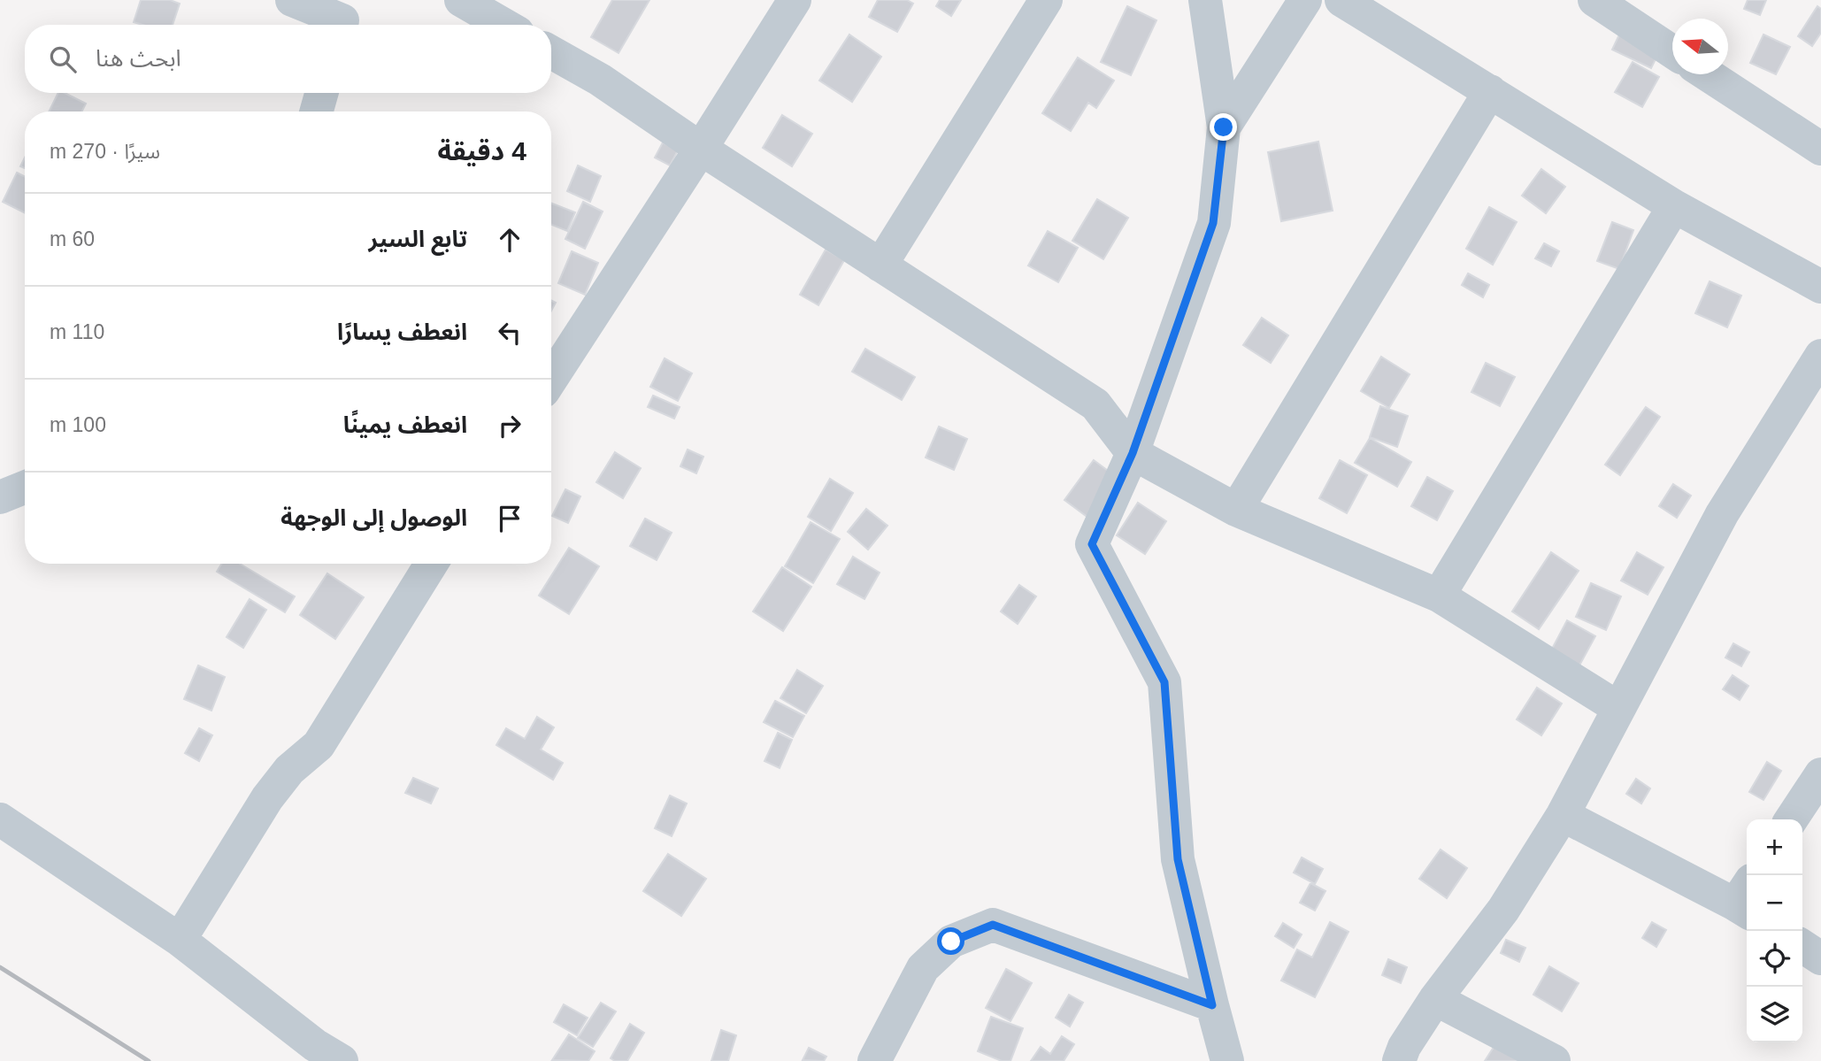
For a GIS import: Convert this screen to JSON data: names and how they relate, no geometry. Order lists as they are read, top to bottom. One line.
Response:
{"north":"left","page":{"search":"ابحث هنا","heading":["4 دقيقة","سيرًا · 270 m"],"list":[["تابع السير","60 m"],["انعطف يسارًا","110 m"],["انعطف يمينًا","100 m"],"الوصول إلى الوجهة"],"map_buttons":["+","−"]}}
